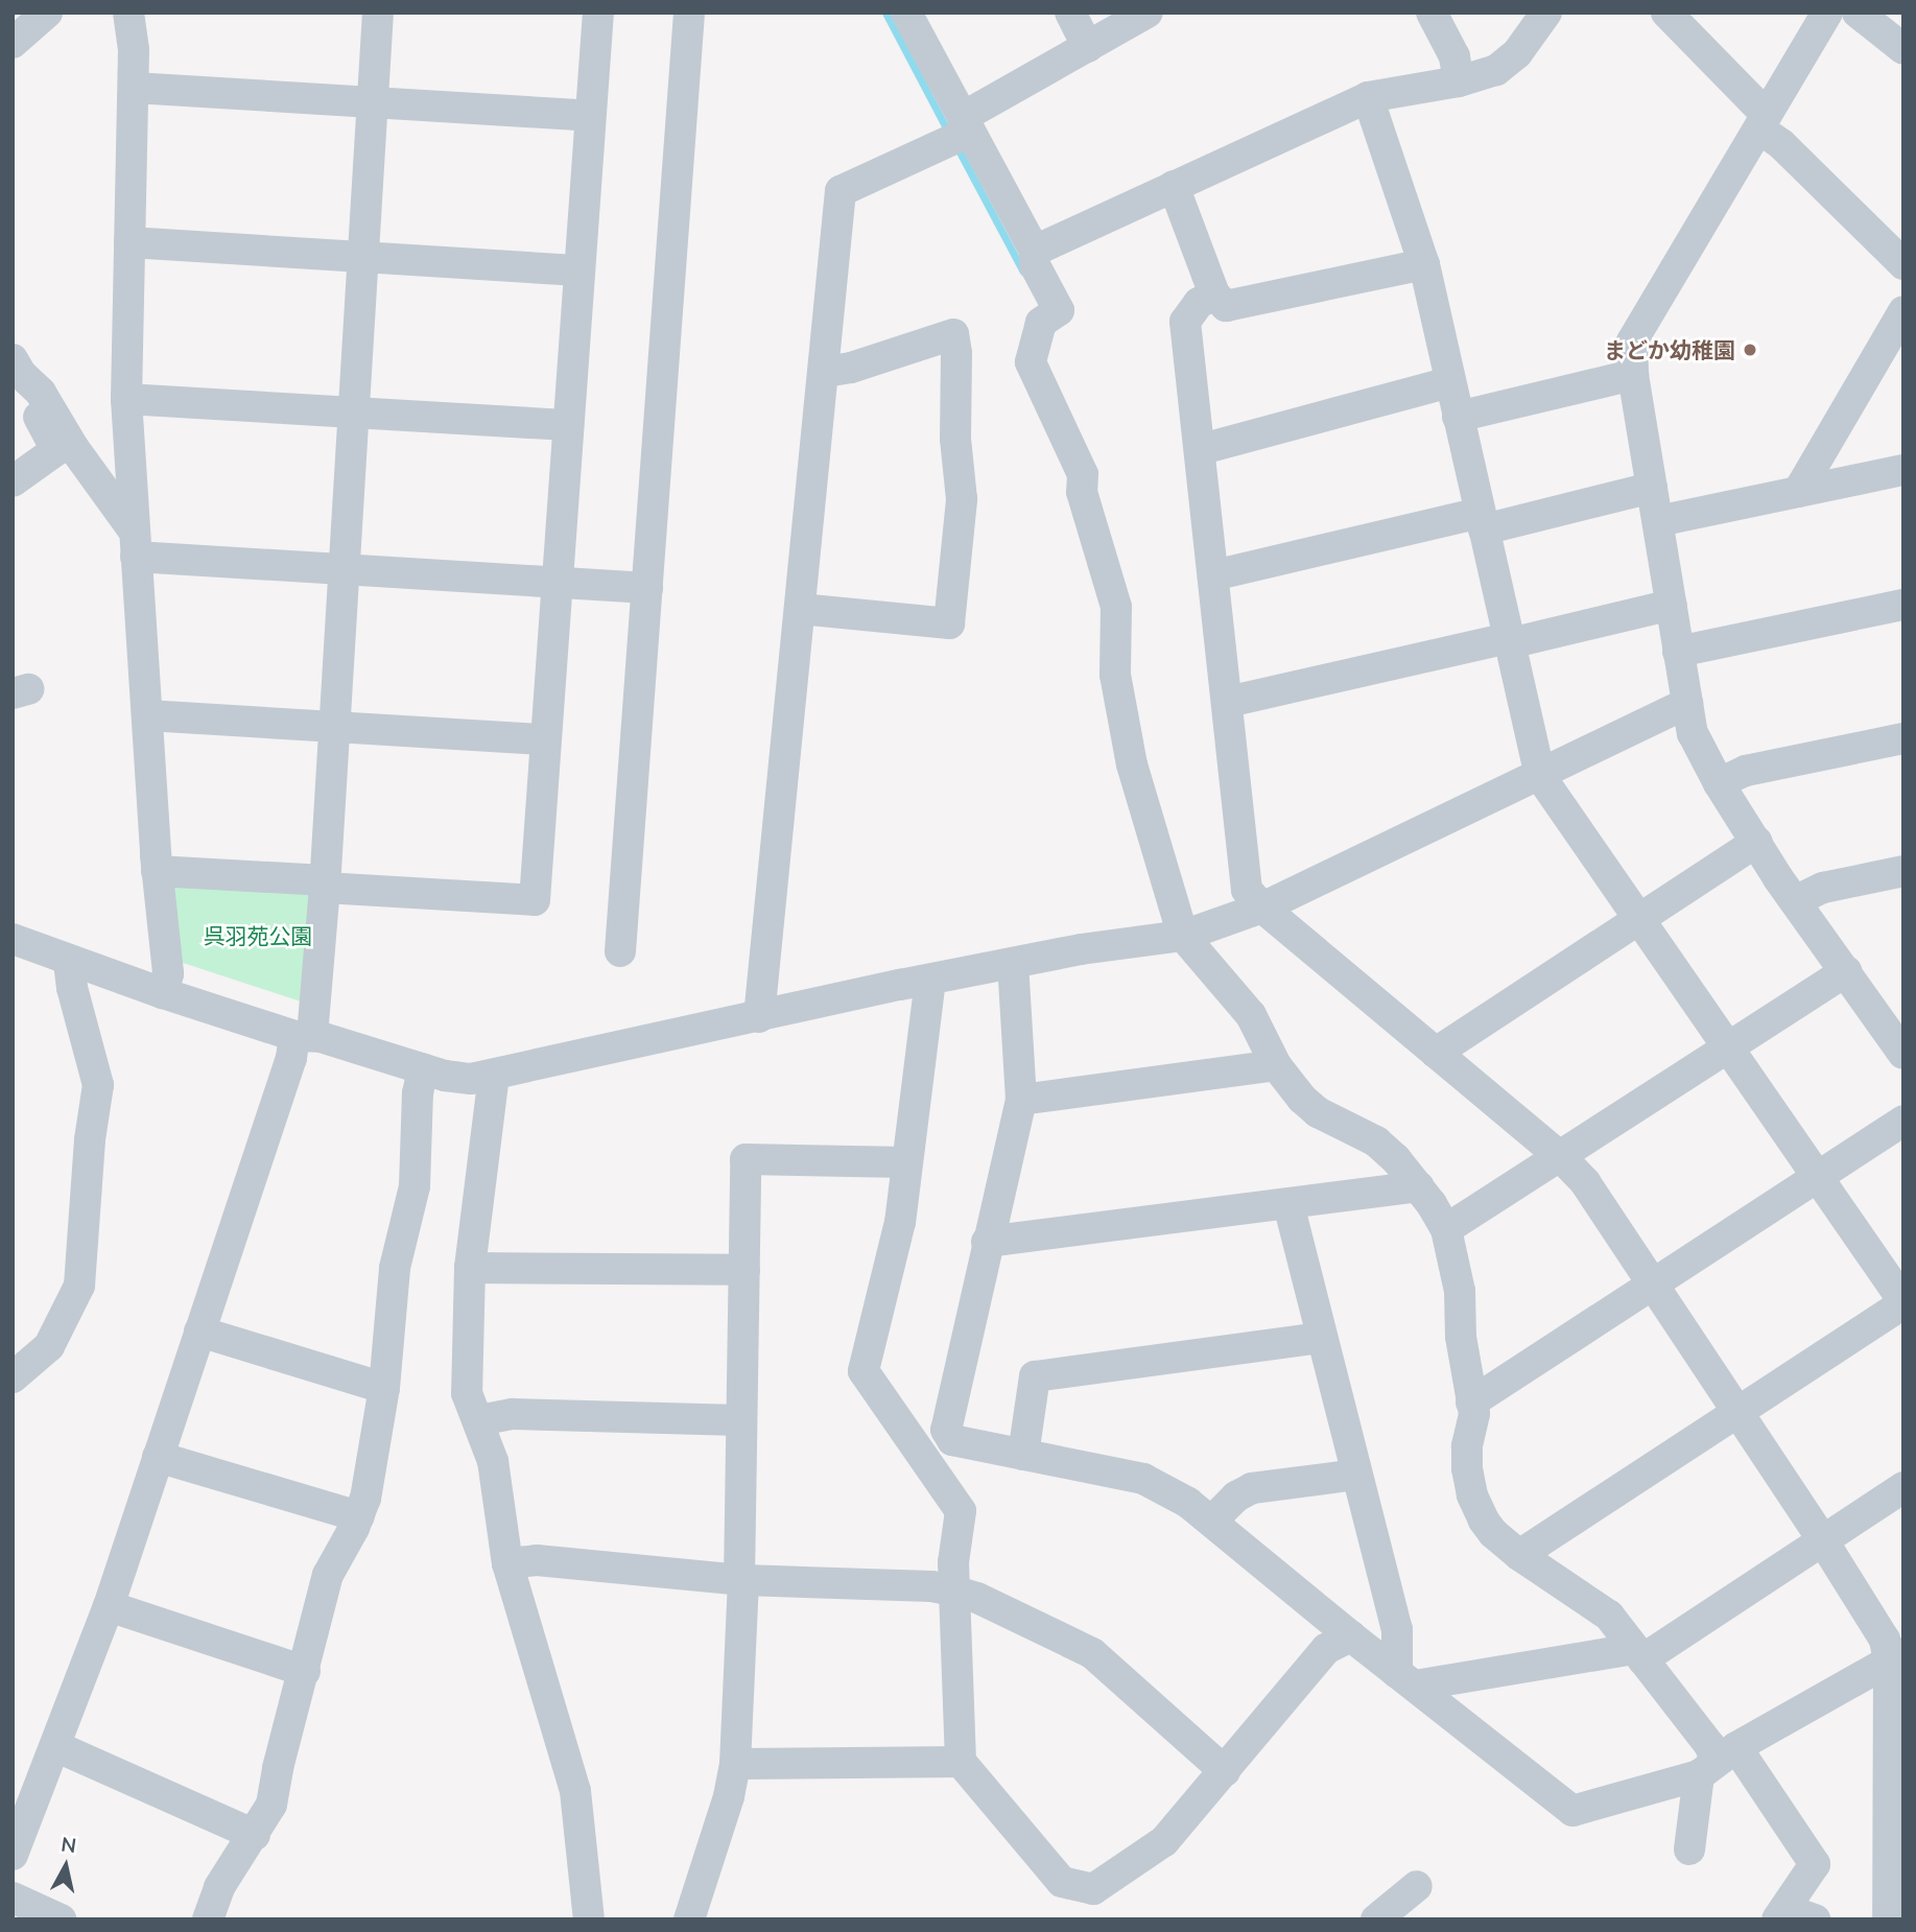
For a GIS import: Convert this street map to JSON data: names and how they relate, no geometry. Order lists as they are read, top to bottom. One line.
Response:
{"parks":["呉羽苑公園"],"places":["まどか幼稚園"],"north":"top"}
